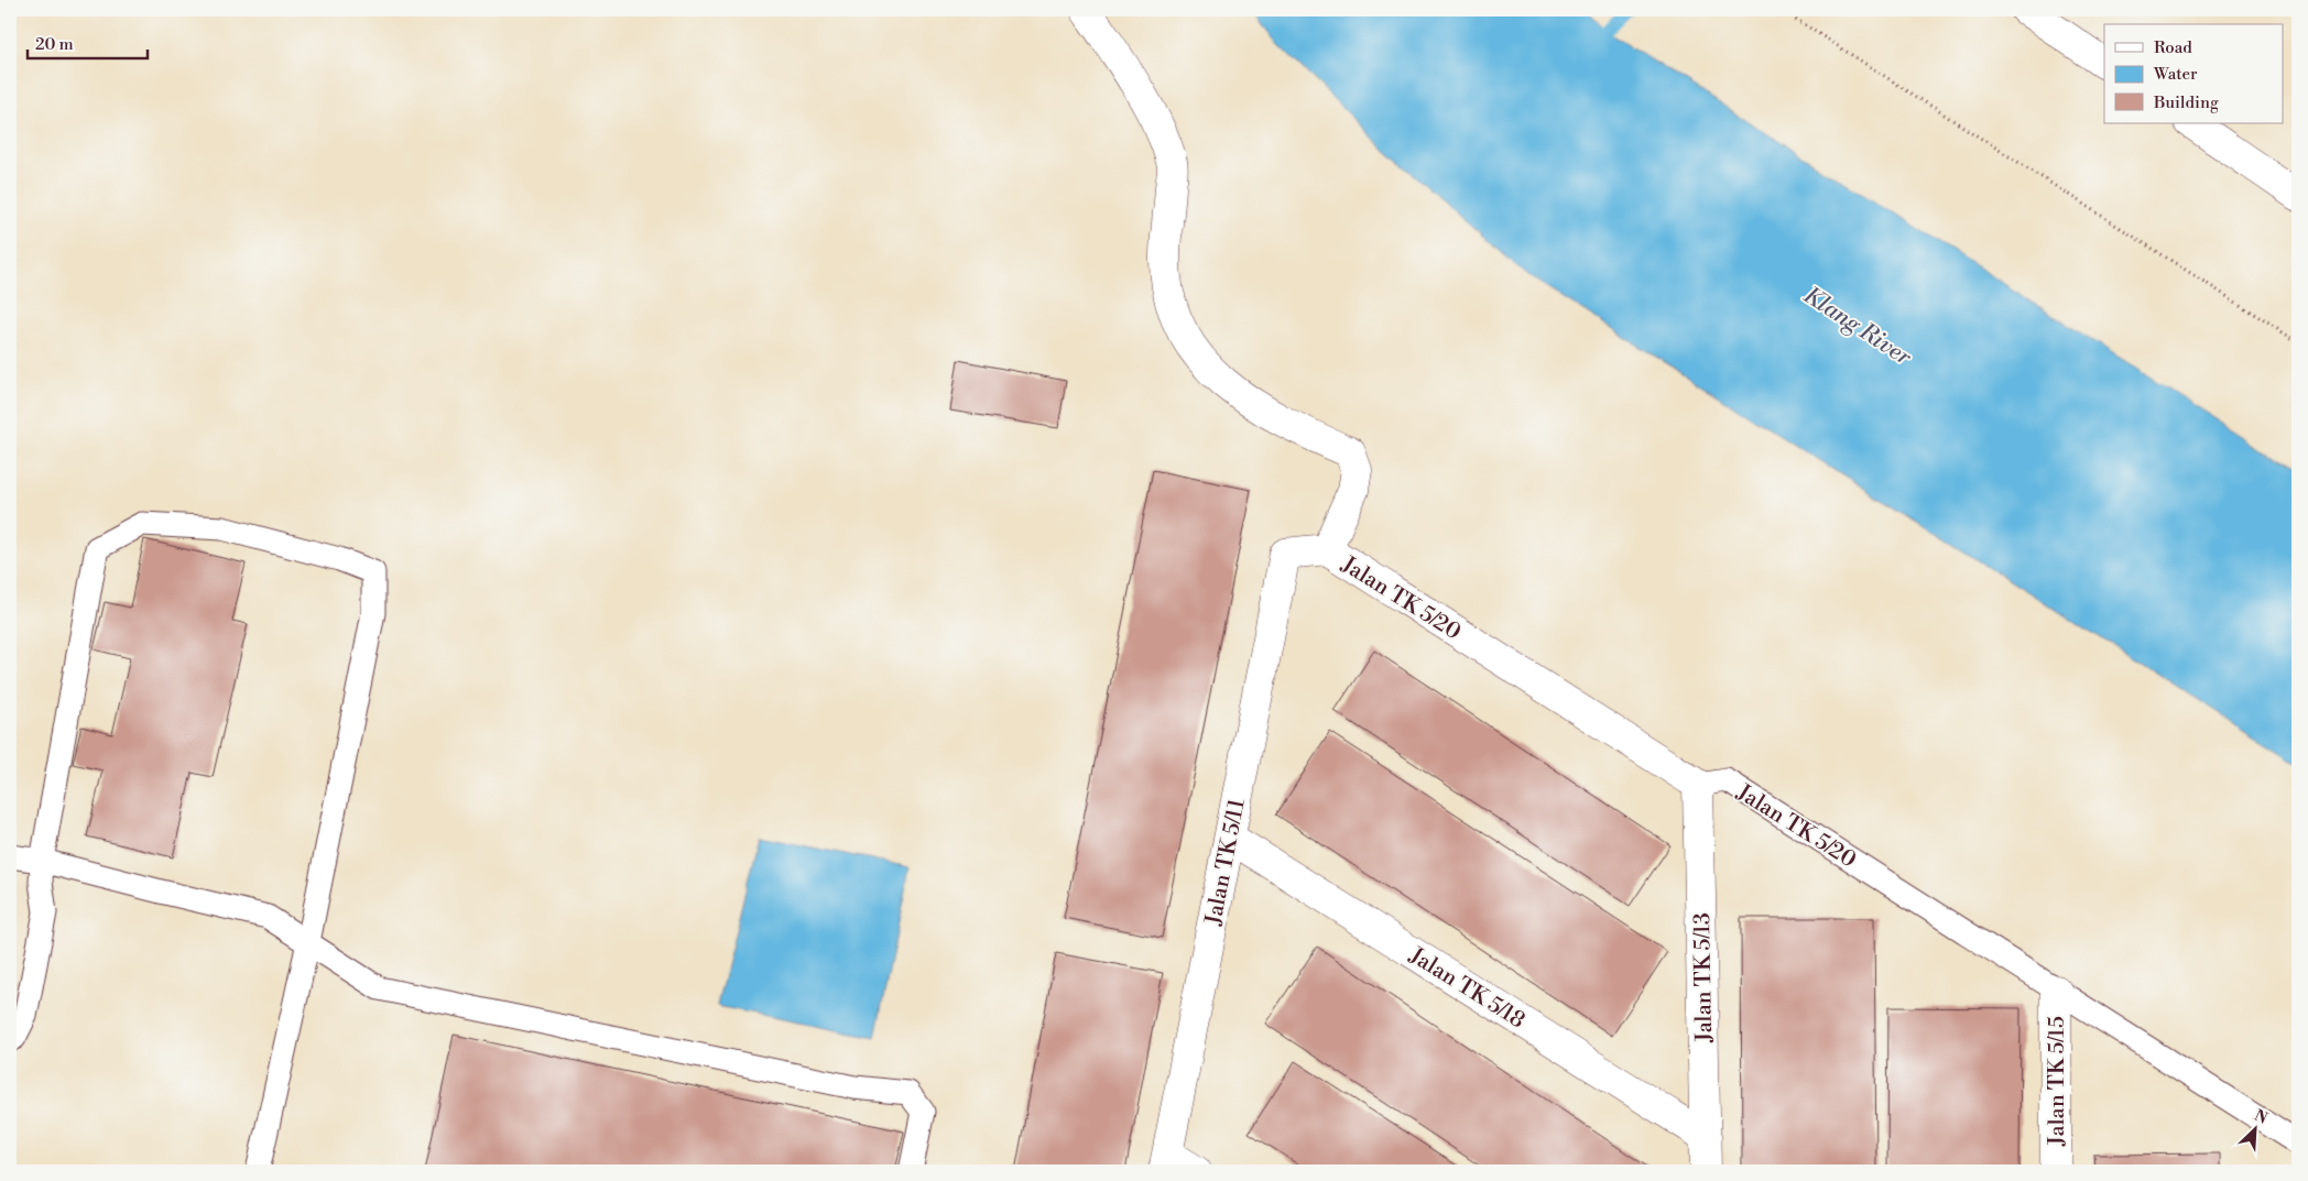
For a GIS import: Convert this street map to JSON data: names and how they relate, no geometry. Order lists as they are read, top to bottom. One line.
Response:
{"streets":{"street":["Jalan TK 5/20","Jalan TK 5/11","Jalan TK 5/13","Jalan TK 5/18","Jalan TK 5/15"]},"crossings":[["Jalan TK 5/20","Jalan TK 5/11"],["Jalan TK 5/20","Jalan TK 5/13"],["Jalan TK 5/20","Jalan TK 5/15"],["Jalan TK 5/11","Jalan TK 5/18"],["Jalan TK 5/13","Jalan TK 5/18"]],"water":["Klang River"],"legend":["Road","Water","Building"],"scale_bar":"20 m","north":"top right"}
